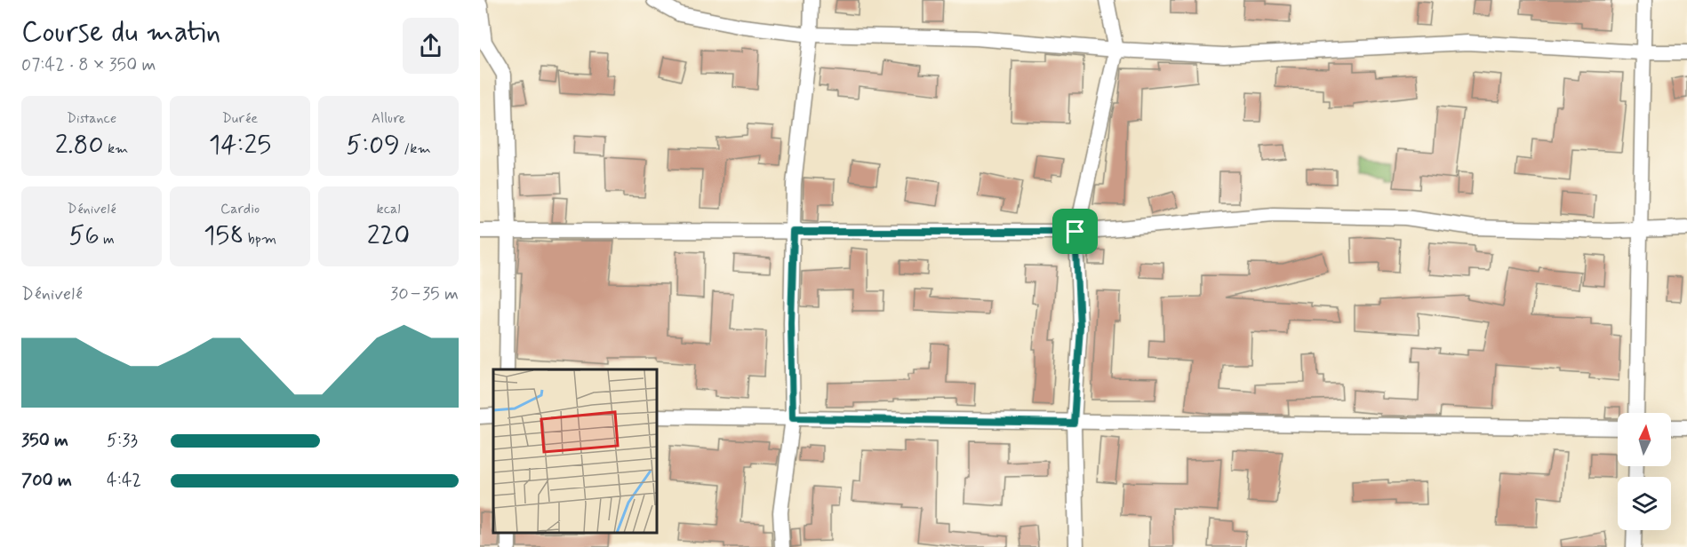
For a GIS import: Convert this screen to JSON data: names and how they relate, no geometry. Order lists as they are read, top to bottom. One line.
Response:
{"north":"top","page":{"heading":["Course du matin","07:42 · 8 × 350 m"],"stats":[["Distance","2.80 km"],["Durée","14:25"],["Allure","5:09 /km"],["Dénivelé","56 m"],["Cardio","158 bpm"],["kcal","220"]],"chart":["Dénivelé","30–35 m"],"list":[{"name":"350 m","note":"5:33"},{"name":"700 m","note":"4:42"}]}}
